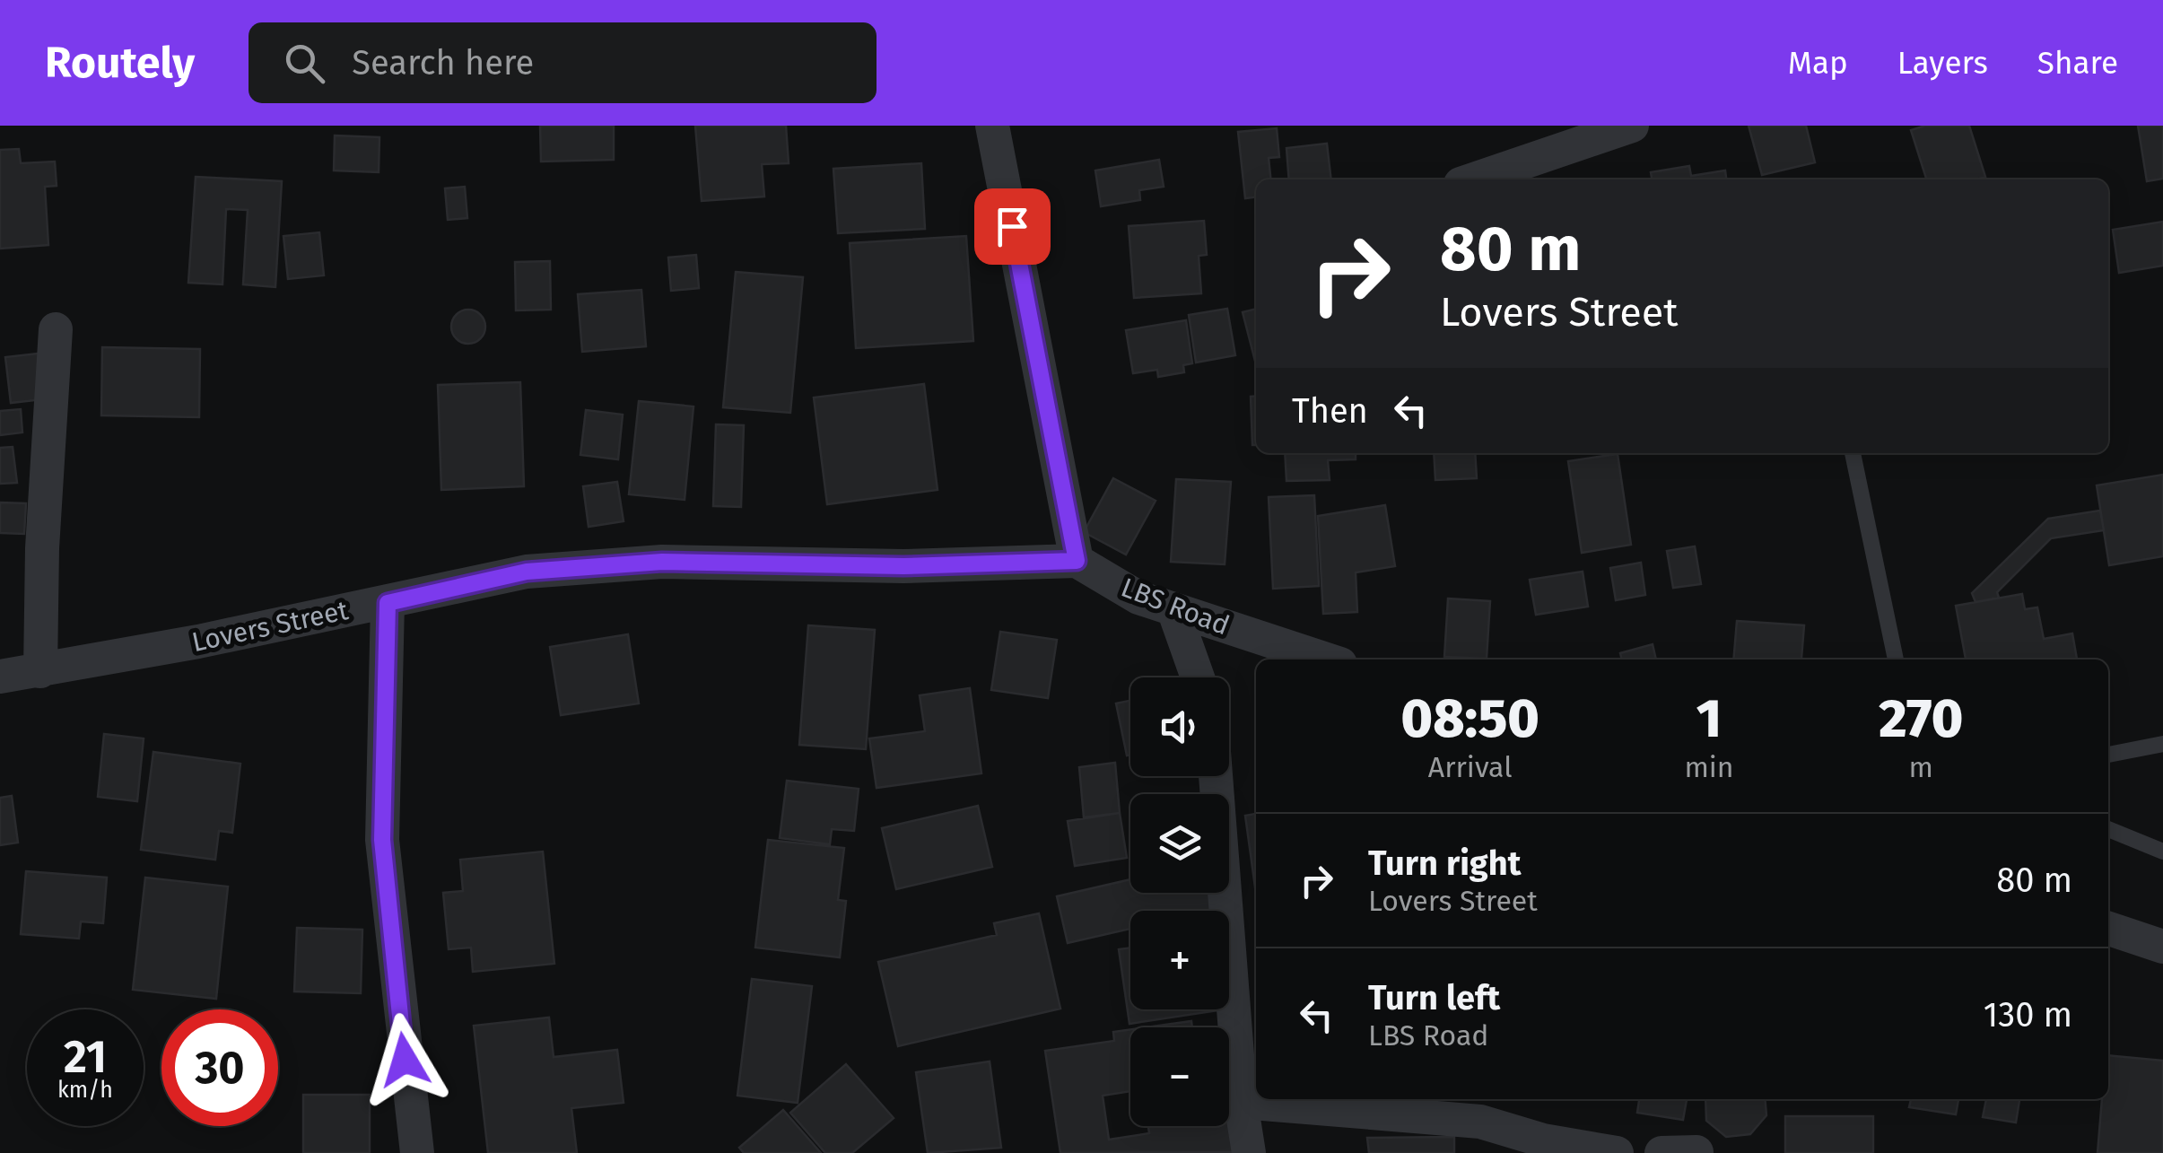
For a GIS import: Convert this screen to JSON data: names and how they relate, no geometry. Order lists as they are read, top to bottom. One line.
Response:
{"streets":{"street":["LBS Road","Lovers Street"]},"crossings":[["LBS Road","Lovers Street"]],"page":{"header":"Routely","search":"Search here","nav":["Map","Layers","Share"],"turn":["80 m","Lovers Street"],"then":"Then","eta":["08:50","Arrival","1","min","270","m"],"map_buttons":["+","−"],"list":[{"name":"Turn right","note":"Lovers Street","value":"80 m"},{"name":"Turn left","note":"LBS Road","value":"130 m"}],"speed":"21 km/h","limit":"30"}}
